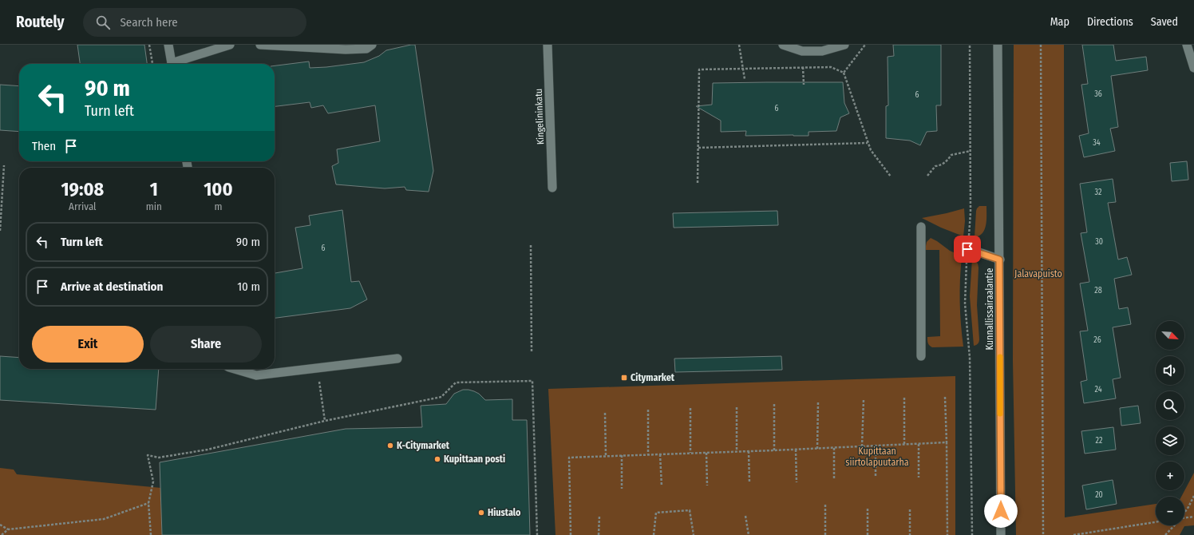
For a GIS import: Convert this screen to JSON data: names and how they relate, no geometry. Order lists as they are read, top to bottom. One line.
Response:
{"streets":{"street":["Kingelininkatu","Kunnallissairaalantie"]},"parks":["Jalavapuisto","Kupittaan siirtolapuutarha"],"places":{"transit":["Citymarket"],"other":["K-Citymarket","Kupittaan posti","Hiustalo"]},"house_numbers":["36","6","6","34","32","30","6","28","26","24","22","20"],"north":"bottom right","page":{"header":"Routely","search":"Search here","nav":["Map","Directions","Saved"],"turn":["90 m","Turn left"],"then":"Then","eta":["19:08","Arrival","1","min","100","m"],"list":[{"name":"Turn left","value":"90 m"},{"name":"Arrive at destination","value":"10 m"}],"buttons":["Exit","Share"],"map_buttons":["+","−"]}}
